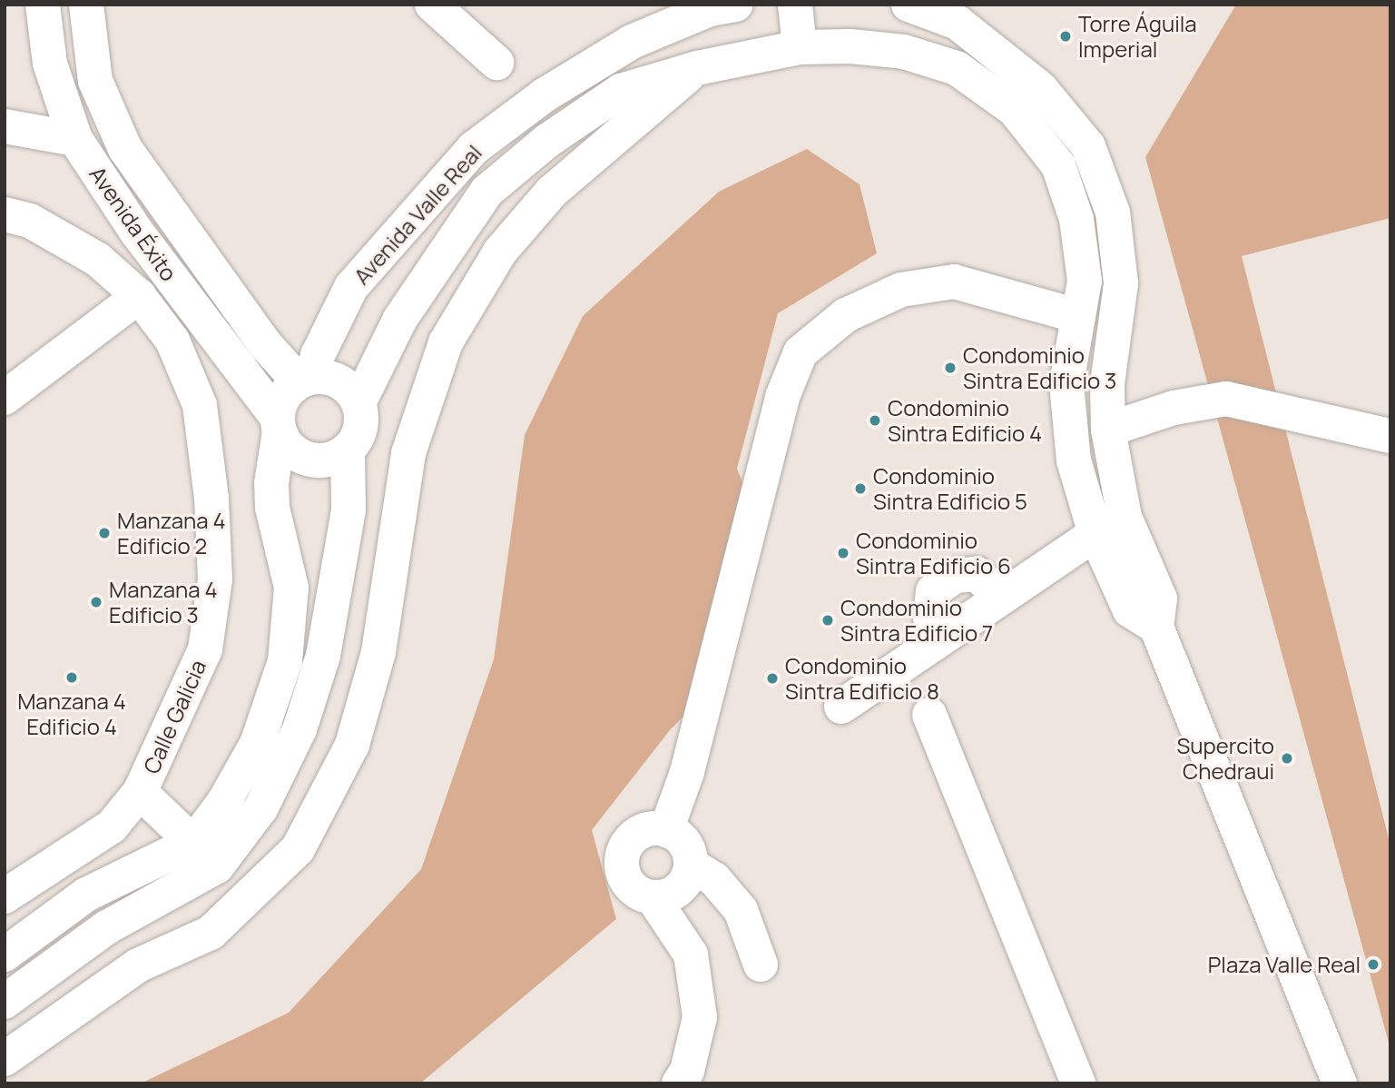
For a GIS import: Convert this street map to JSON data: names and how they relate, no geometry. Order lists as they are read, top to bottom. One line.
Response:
{"streets":{"street":["Avenida Valle Real","Avenida Éxito","Calle Galicia"]},"crossings":[["Avenida Valle Real","Avenida Éxito"]],"places":["Torre Águila Imperial","Condominio Sintra Edificio 3","Condominio Sintra Edificio 4","Condominio Sintra Edificio 5","Manzana 4 Edificio 2","Condominio Sintra Edificio 6","Manzana 4 Edificio 3","Condominio Sintra Edificio 7","Manzana 4 Edificio 4","Condominio Sintra Edificio 8","Supercito Chedraui","Plaza Valle Real"]}
